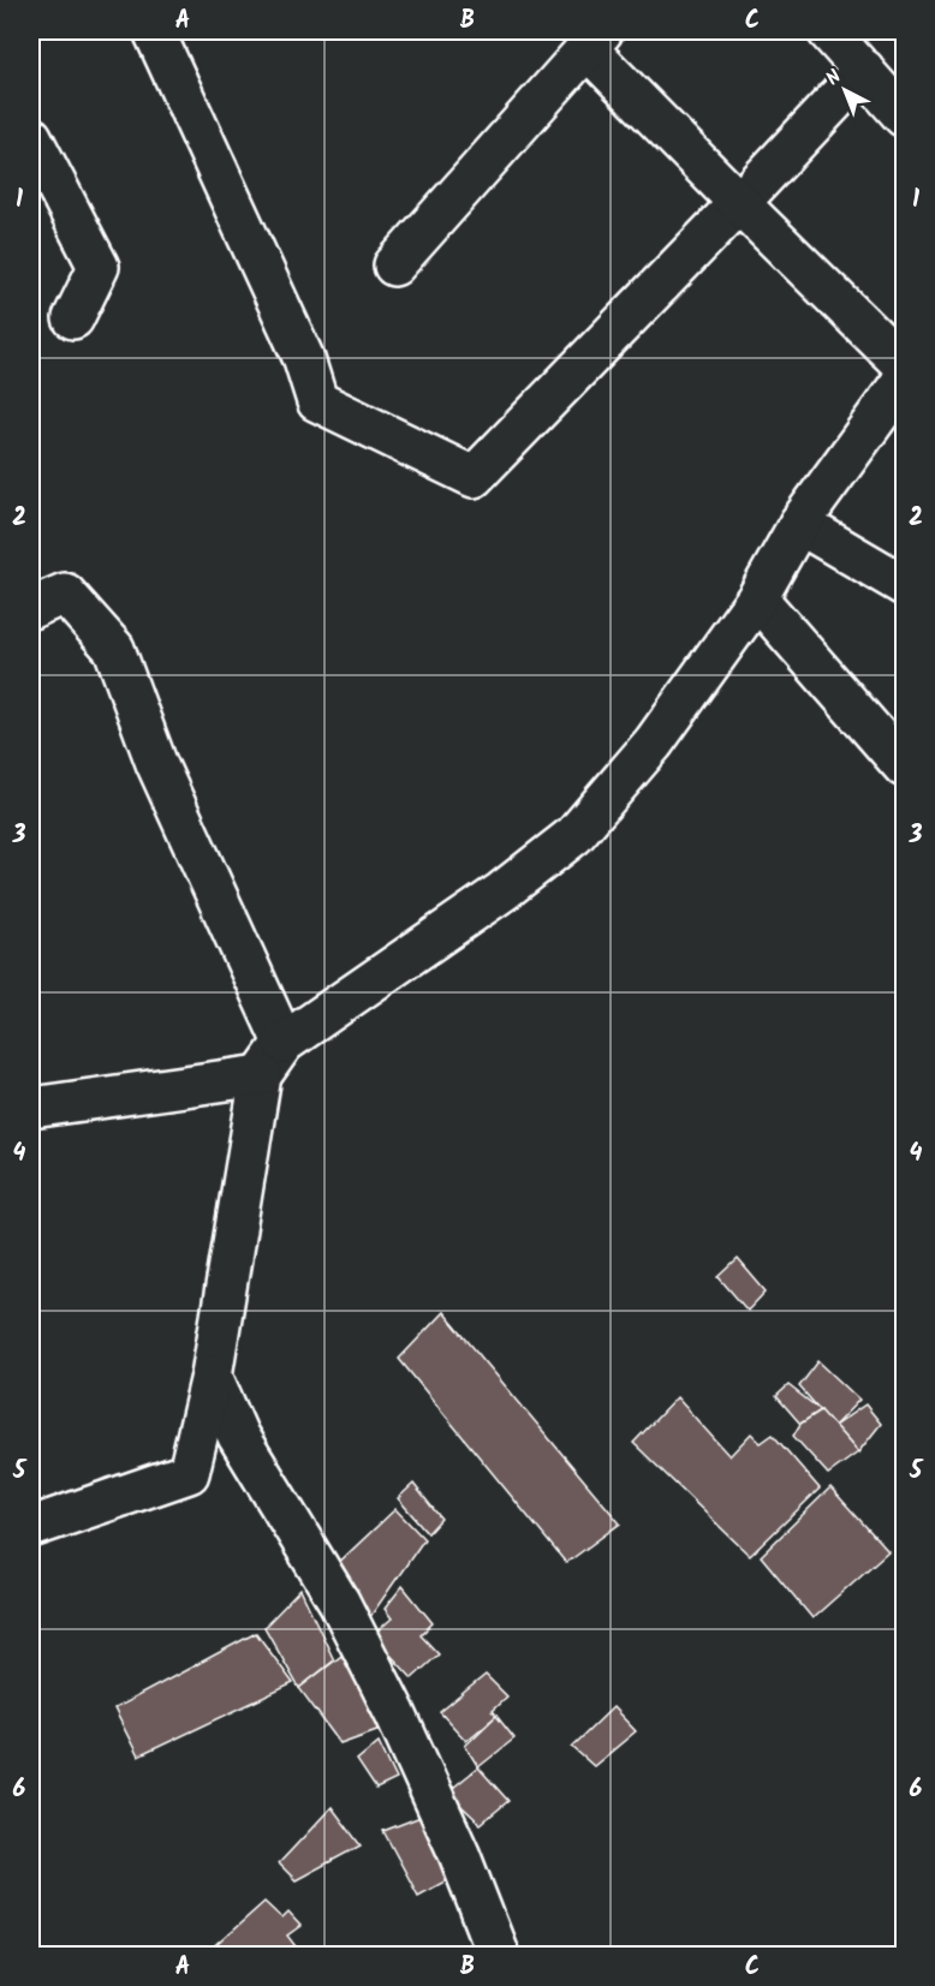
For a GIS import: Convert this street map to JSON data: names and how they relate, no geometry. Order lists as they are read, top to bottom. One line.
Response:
{"north":"top left","grid":{"columns":["A","B","C"],"rows":["1","2","3","4","5","6"]}}
